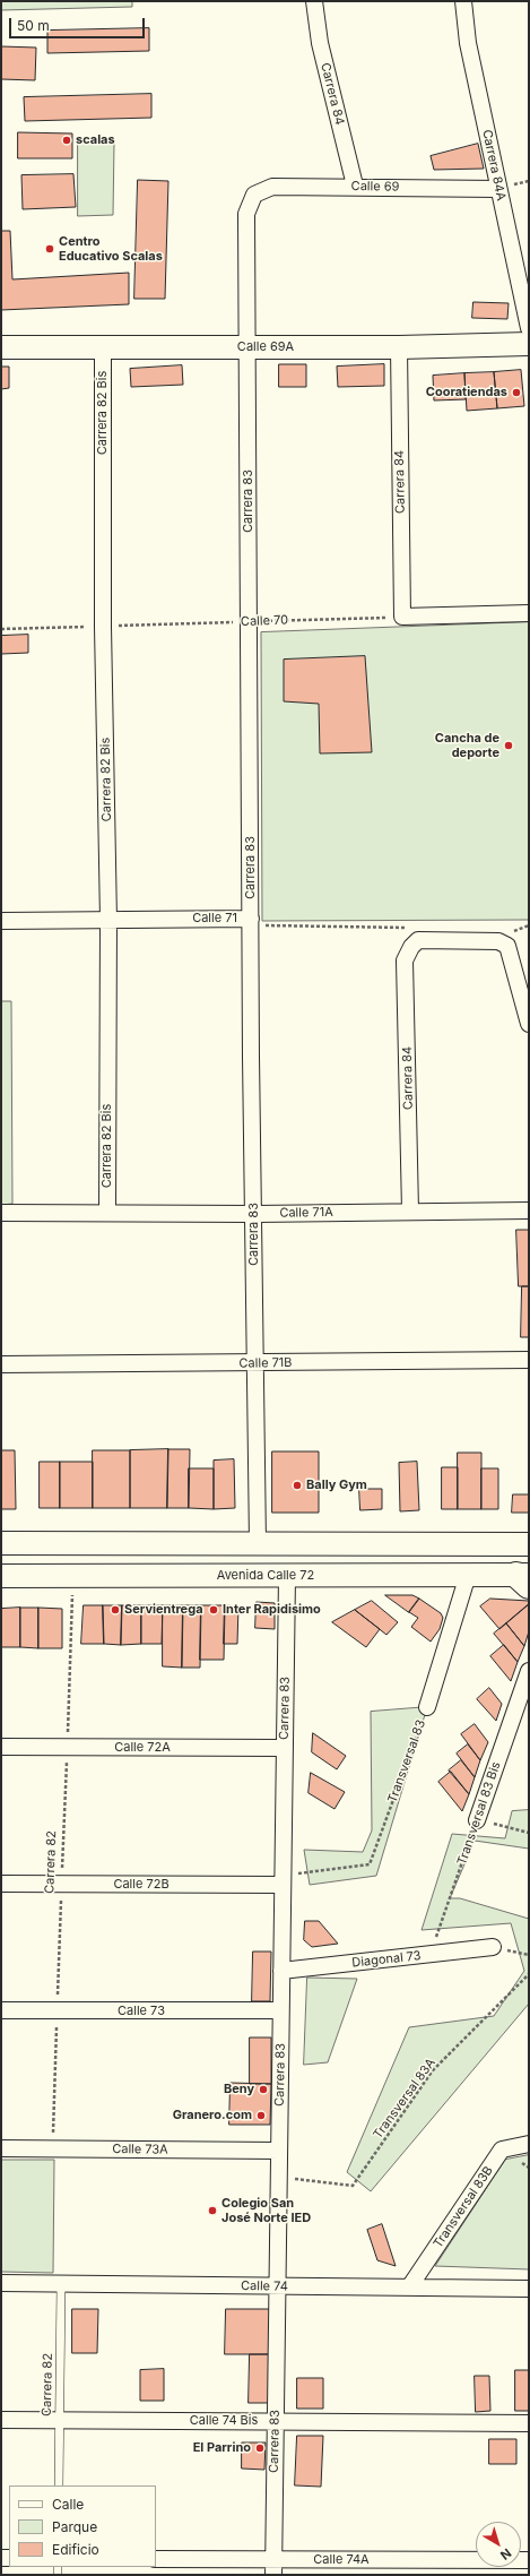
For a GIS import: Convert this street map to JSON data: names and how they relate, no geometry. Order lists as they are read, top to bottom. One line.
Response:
{"streets":{"main road":["Calle 69A","Avenida Calle 72"],"street":["Carrera 84","Carrera 84A","Calle 69","Carrera 82 Bis","Carrera 83","Calle 71","Calle 71A","Calle 71B","Calle 72A","Transversal 83","Transversal 83 Bis","Calle 72B","Diagonal 73","Calle 73","Calle 73A","Transversal 83B","Calle 74","Calle 74 Bis","Calle 74A"],"lane":["Carrera 82"],"path":["Calle 70","Transversal 83A"]},"crossings":[["Carrera 84","Calle 69"],["Carrera 84","Calle 69A"],["Carrera 84","Calle 70"],["Carrera 84","Calle 71"],["Carrera 84","Calle 71A"],["Carrera 84A","Calle 69"],["Calle 69","Carrera 83"],["Calle 69A","Carrera 82 Bis"],["Calle 69A","Carrera 83"],["Carrera 82 Bis","Calle 70"],["Carrera 82 Bis","Calle 71"],["Carrera 82 Bis","Calle 71A"],["Carrera 83","Calle 70"],["Carrera 83","Calle 71"],["Carrera 83","Calle 71A"],["Carrera 83","Calle 71B"],["Carrera 83","Avenida Calle 72"],["Carrera 83","Calle 72A"],["Carrera 83","Transversal 83"],["Carrera 83","Calle 72B"],["Carrera 83","Diagonal 73"],["Carrera 83","Calle 73"],["Carrera 83","Transversal 83A"],["Carrera 83","Calle 73A"],["Carrera 83","Calle 74"],["Carrera 83","Calle 74 Bis"],["Carrera 83","Calle 74A"],["Avenida Calle 72","Transversal 83"],["Avenida Calle 72","Carrera 82"],["Calle 72A","Carrera 82"],["Transversal 83","Calle 72B"],["Transversal 83 Bis","Diagonal 73"],["Carrera 82","Calle 72B"],["Carrera 82","Calle 73"],["Carrera 82","Calle 73A"],["Carrera 82","Calle 74"],["Carrera 82","Calle 74 Bis"],["Transversal 83B","Calle 74"]],"places":["scalas","Centro Educativo Scalas","Cooratiendas","Cancha de deporte","Bally Gym","Servientrega","Inter Rapidisimo","Beny","Granero.com","Colegio San José Norte IED","El Parrino"],"legend":["Calle","Parque","Edificio"],"scale_bar":"50 m","north":"bottom right"}
